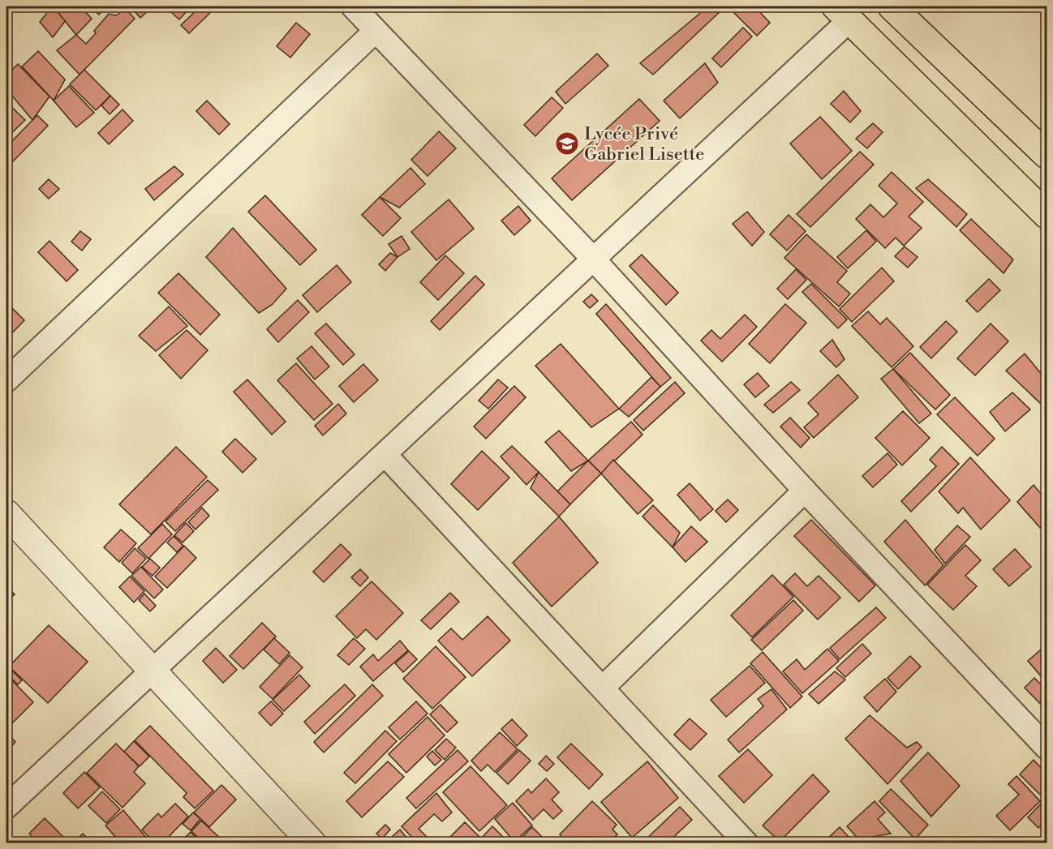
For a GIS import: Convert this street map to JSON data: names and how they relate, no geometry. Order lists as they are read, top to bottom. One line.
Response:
{"places":{"school or university":["Lycée Privé Gabriel Lisette"]}}
